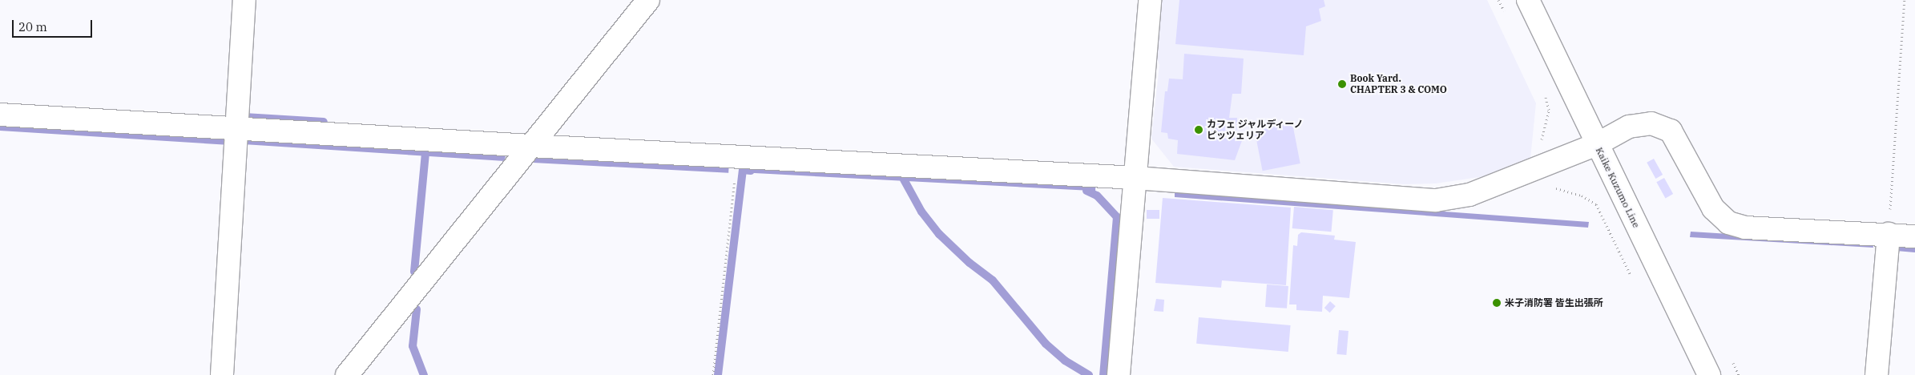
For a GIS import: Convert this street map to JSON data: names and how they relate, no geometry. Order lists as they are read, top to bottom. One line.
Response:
{"streets":{"street":["Kaike Kuzumo Line"]},"places":["Book Yard. CHAPTER 3 & COMO","カフェ ジャルディーノ ピッツェリア","米子消防署 皆生出張所"],"scale_bar":"20 m"}
